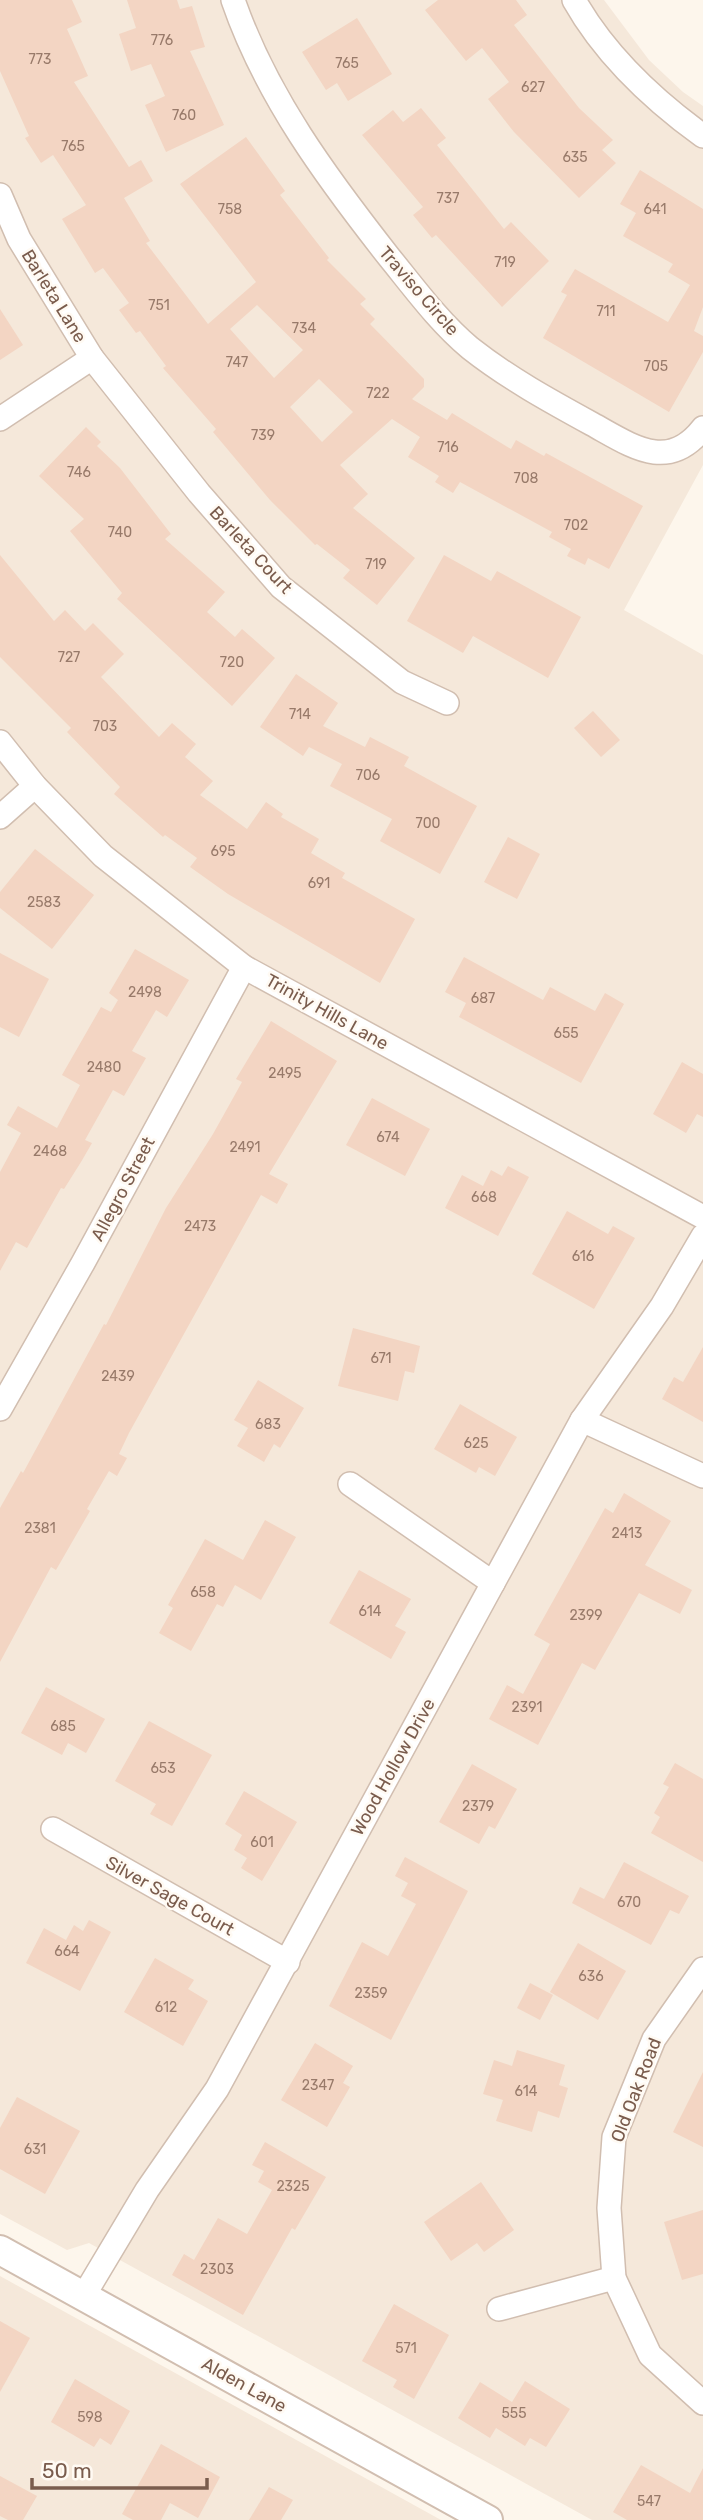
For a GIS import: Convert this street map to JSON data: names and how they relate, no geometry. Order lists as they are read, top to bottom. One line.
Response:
{"streets":{"street":["Traviso Circle","Barleta Lane","Barleta Court","Trinity Hills Lane","Allegro Street","Wood Hollow Drive","Silver Sage Court","Old Oak Road","Alden Lane"]},"crossings":[["Barleta Lane","Barleta Court"],["Trinity Hills Lane","Allegro Street"],["Wood Hollow Drive","Silver Sage Court"],["Wood Hollow Drive","Alden Lane"]],"house_numbers":["776","773","765","627","760","765","635","737","758","641","719","751","711","734","747","705","722","739","716","746","708","702","740","719","727","720","714","703","706","700","695","691","2583","2498","687","655","2480","2495","674","2491","2468","668","2473","616","671","2439","683","625","2381","2413","658","614","2399","2391","685","653","2379","601","670","664","636","2359","612","2347","614","631","2325","2303","571","555","598","547"],"scale_bar":"50 m"}
